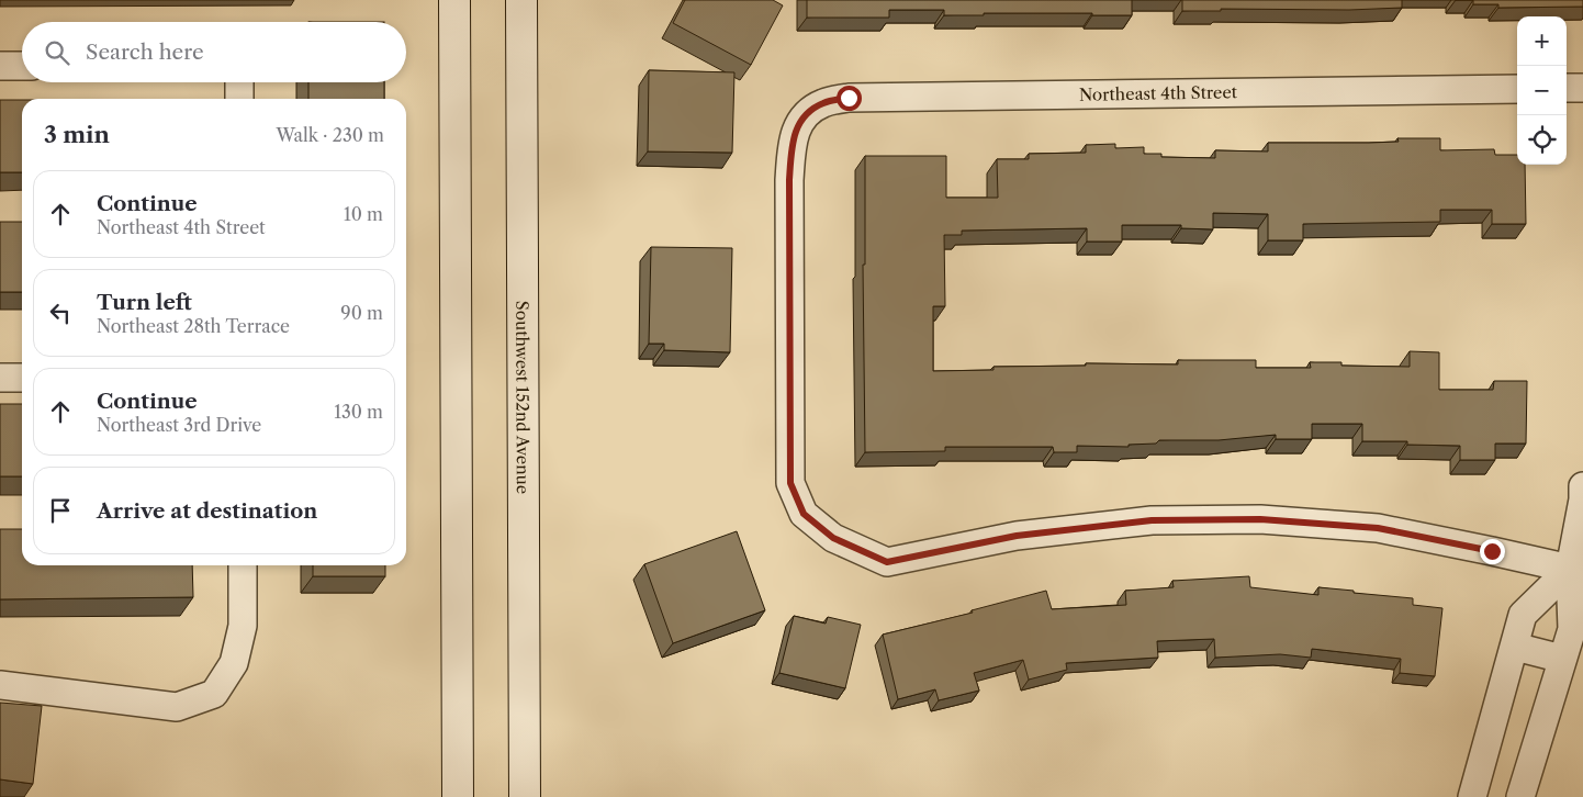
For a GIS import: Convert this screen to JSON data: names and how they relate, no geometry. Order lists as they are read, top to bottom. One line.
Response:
{"streets":{"street":["Northeast 4th Street","Southwest 152nd Avenue"]},"page":{"map_buttons":["+","−"],"search":"Search here","heading":["3 min","Walk · 230 m"],"list":[["Continue","Northeast 4th Street","10 m"],["Turn left","Northeast 28th Terrace","90 m"],["Continue","Northeast 3rd Drive","130 m"],"Arrive at destination"]}}
